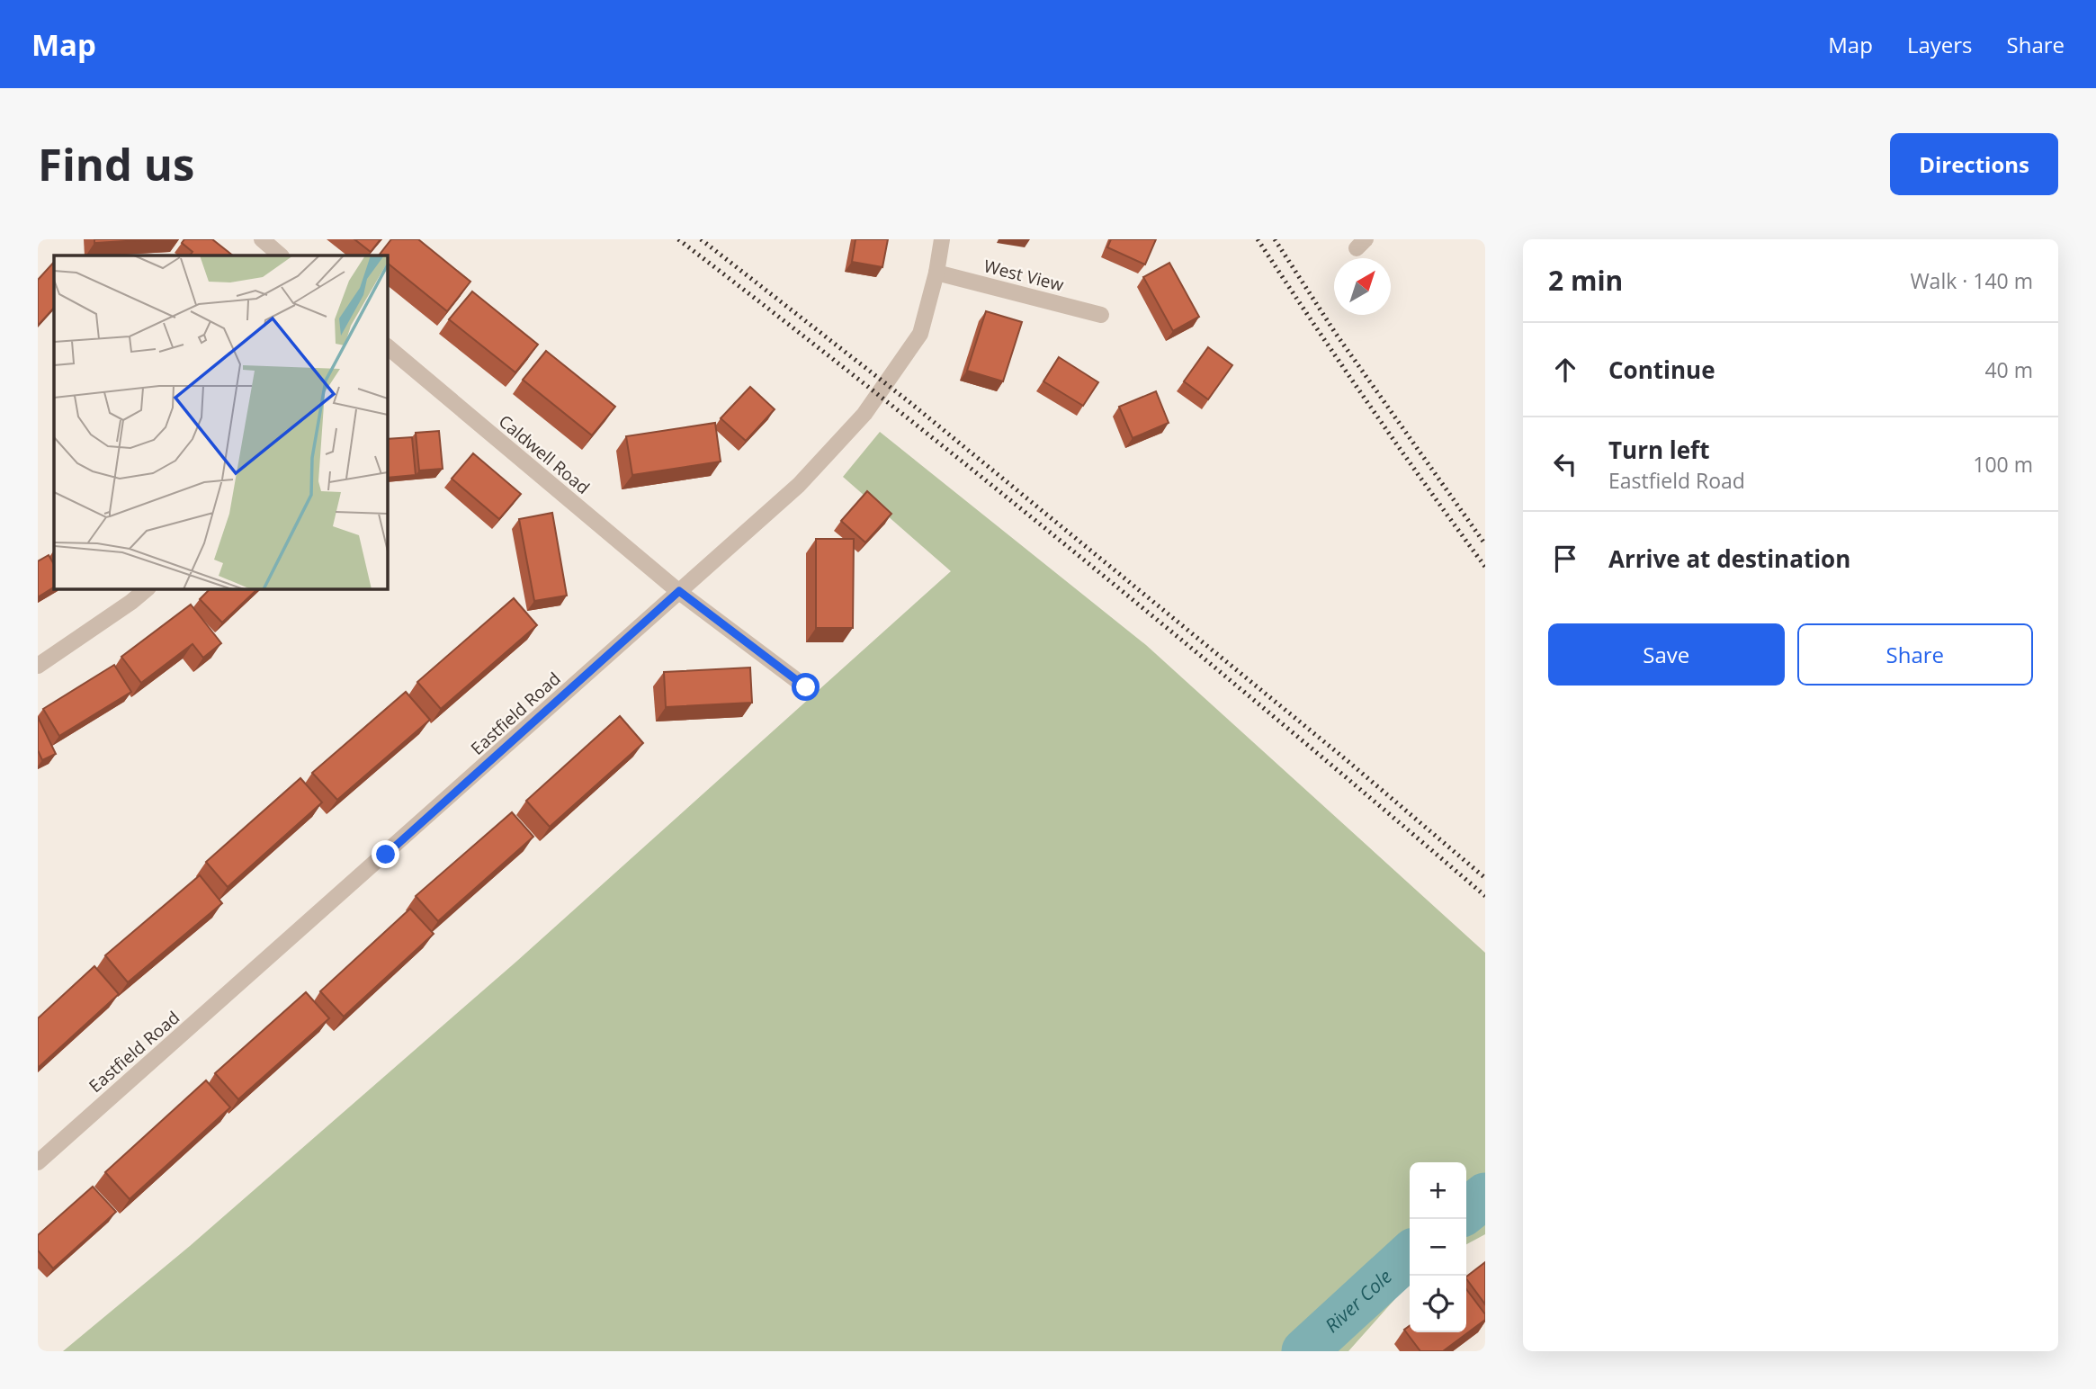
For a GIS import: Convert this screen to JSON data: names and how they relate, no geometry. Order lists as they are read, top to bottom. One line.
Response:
{"streets":{"street":["West View","Caldwell Road","Eastfield Road"]},"crossings":[["West View","Eastfield Road"],["Caldwell Road","Eastfield Road"]],"water":["River Cole"],"north":"top right","page":{"header":"Map","nav":["Map","Layers","Share"],"buttons":["Directions",["Save","Share"]],"title":"Find us","heading":["2 min","Walk · 140 m"],"list":[["Continue","40 m"],["Turn left","Eastfield Road","100 m"],"Arrive at destination"],"map_buttons":["+","−"]}}
